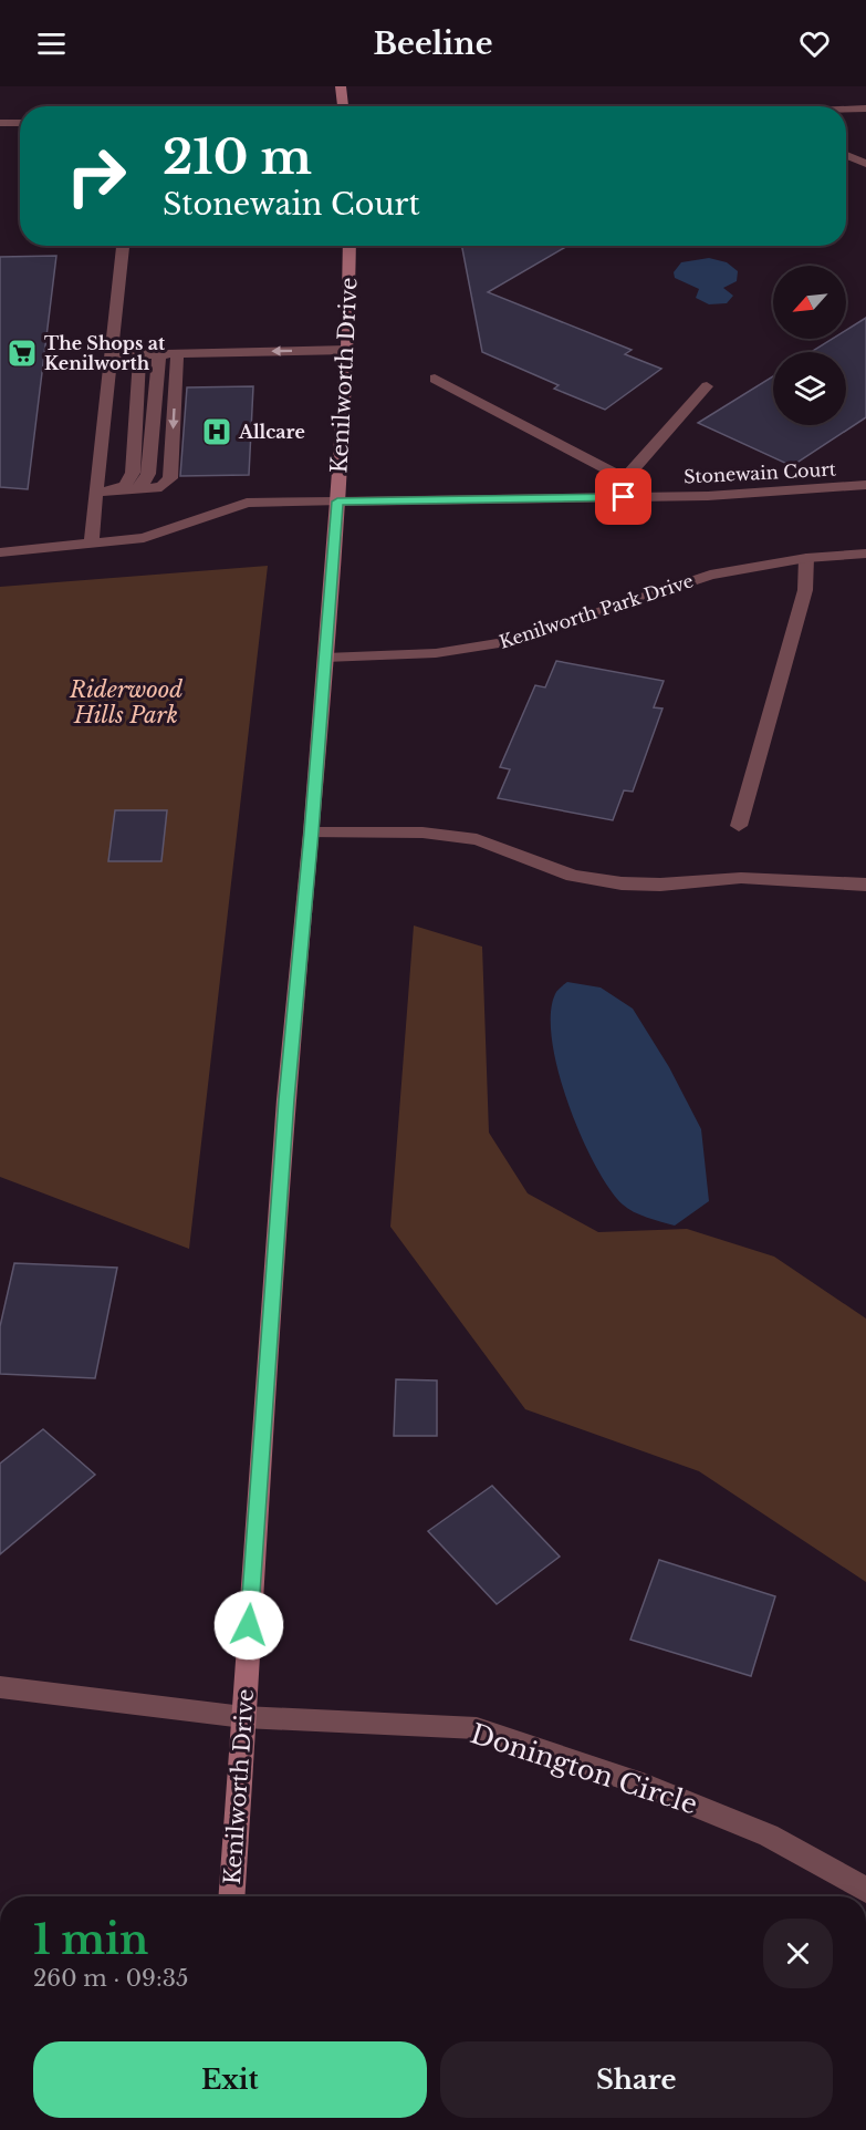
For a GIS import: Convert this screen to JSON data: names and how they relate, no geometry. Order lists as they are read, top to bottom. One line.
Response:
{"streets":{"street":["Kenilworth Drive","Stonewain Court","Kenilworth Park Drive","Donington Circle"]},"crossings":[["Kenilworth Drive","Stonewain Court"],["Kenilworth Drive","Kenilworth Park Drive"],["Kenilworth Drive","Donington Circle"]],"parks":["Riderwood Hills Park"],"places":{"supermarket":["The Shops at Kenilworth"],"hospital":["Allcare"]},"north":"bottom left","page":{"header":"Beeline","turn":["210 m","Stonewain Court"],"heading":["1 min","260 m · 09:35"],"buttons":["Exit","Share"]}}
